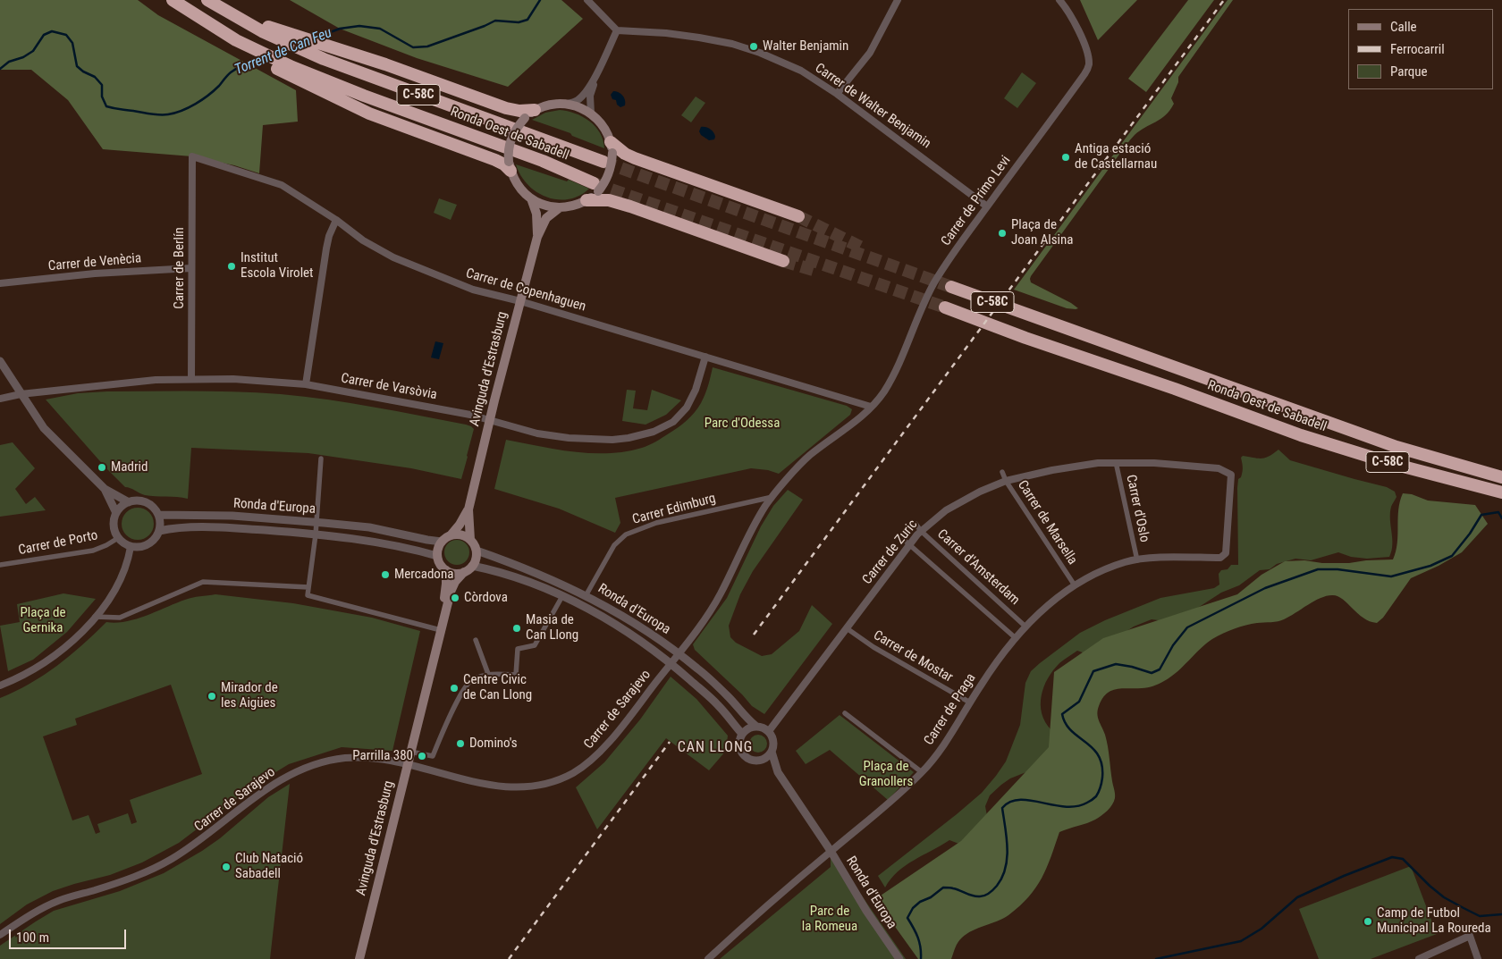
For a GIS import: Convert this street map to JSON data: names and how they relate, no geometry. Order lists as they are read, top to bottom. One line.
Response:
{"streets":{"highway":["C-58C","Ronda Oest de Sabadell"],"main road":["Avinguda d'Estrasburg"],"street":["Carrer de Walter Benjamin","Carrer de Primo Levi","Carrer de Venècia","Carrer de Berlín","Carrer de Copenhaguen","Carrer de Varsòvia","Ronda d'Europa","Carrer d'Oslo","Carrer Edimburg","Carrer de Marsella","Carrer de Porto","Carrer de Zuric","Carrer d'Amsterdam","Carrer de Mostar","Carrer de Sarajevo","Carrer de Praga"]},"crossings":[["Carrer de Walter Benjamin","Carrer de Primo Levi"],["Carrer de Primo Levi","Carrer de Sarajevo"],["Carrer de Venècia","Carrer de Berlín"],["Carrer de Berlín","Carrer de Copenhaguen"],["Carrer de Berlín","Carrer de Varsòvia"],["Carrer de Copenhaguen","Avinguda d'Estrasburg"],["Carrer de Copenhaguen","Carrer de Varsòvia"],["Carrer de Copenhaguen","Carrer de Sarajevo"],["Avinguda d'Estrasburg","Carrer de Varsòvia"],["Avinguda d'Estrasburg","Ronda d'Europa"],["Avinguda d'Estrasburg","Carrer de Sarajevo"],["Ronda d'Europa","Carrer Edimburg"],["Ronda d'Europa","Carrer de Porto"],["Ronda d'Europa","Carrer de Zuric"],["Ronda d'Europa","Carrer de Sarajevo"],["Ronda d'Europa","Carrer de Praga"],["Carrer d'Oslo","Carrer de Zuric"],["Carrer d'Oslo","Carrer de Praga"],["Carrer Edimburg","Carrer de Sarajevo"],["Carrer de Marsella","Carrer de Zuric"],["Carrer de Marsella","Carrer de Praga"],["Carrer de Zuric","Carrer d'Amsterdam"],["Carrer de Zuric","Carrer de Mostar"],["Carrer de Zuric","Carrer de Praga"],["Carrer d'Amsterdam","Carrer de Praga"],["Carrer de Mostar","Carrer de Praga"]],"districts":["CAN LLONG"],"water":["Torrent de Can Feu"],"parks":["Parc d'Odessa","Plaça de Gernika","Plaça de Granollers","Parc de la Romeua"],"places":["Walter Benjamin","Antiga estació de Castellarnau","Plaça de Joan Alsina","Institut Escola Virolet","Madrid","Mercadona","Còrdova","Masia de Can Llong","Centre Civic de Can Llong","Mirador de les Aigües","Domino's","Parrilla 380","Club Natació Sabadell","Camp de Futbol Municipal La Roureda"],"legend":["Calle","Ferrocarril","Parque"],"scale_bar":"100 m"}
